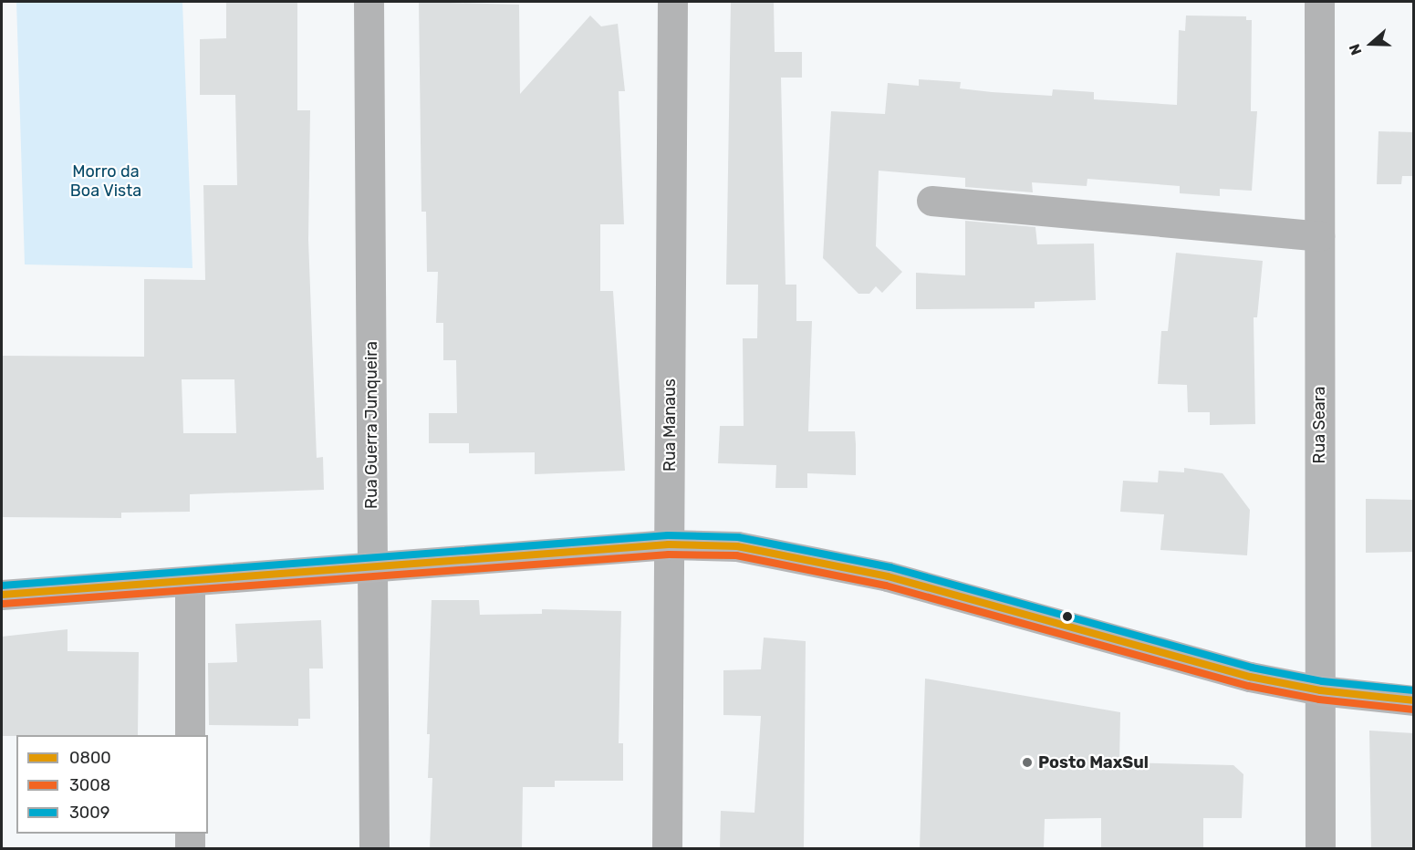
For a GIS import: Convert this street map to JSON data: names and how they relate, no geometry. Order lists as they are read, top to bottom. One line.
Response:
{"streets":{"street":["Rua Guerra Junqueira","Rua Manaus","Rua Seara"]},"parks":["Morro da Boa Vista"],"places":["Posto MaxSul"],"lines":["transit line 3009","transit line 0800","transit line 3008"],"legend":["0800","3008","3009"],"north":"left"}
